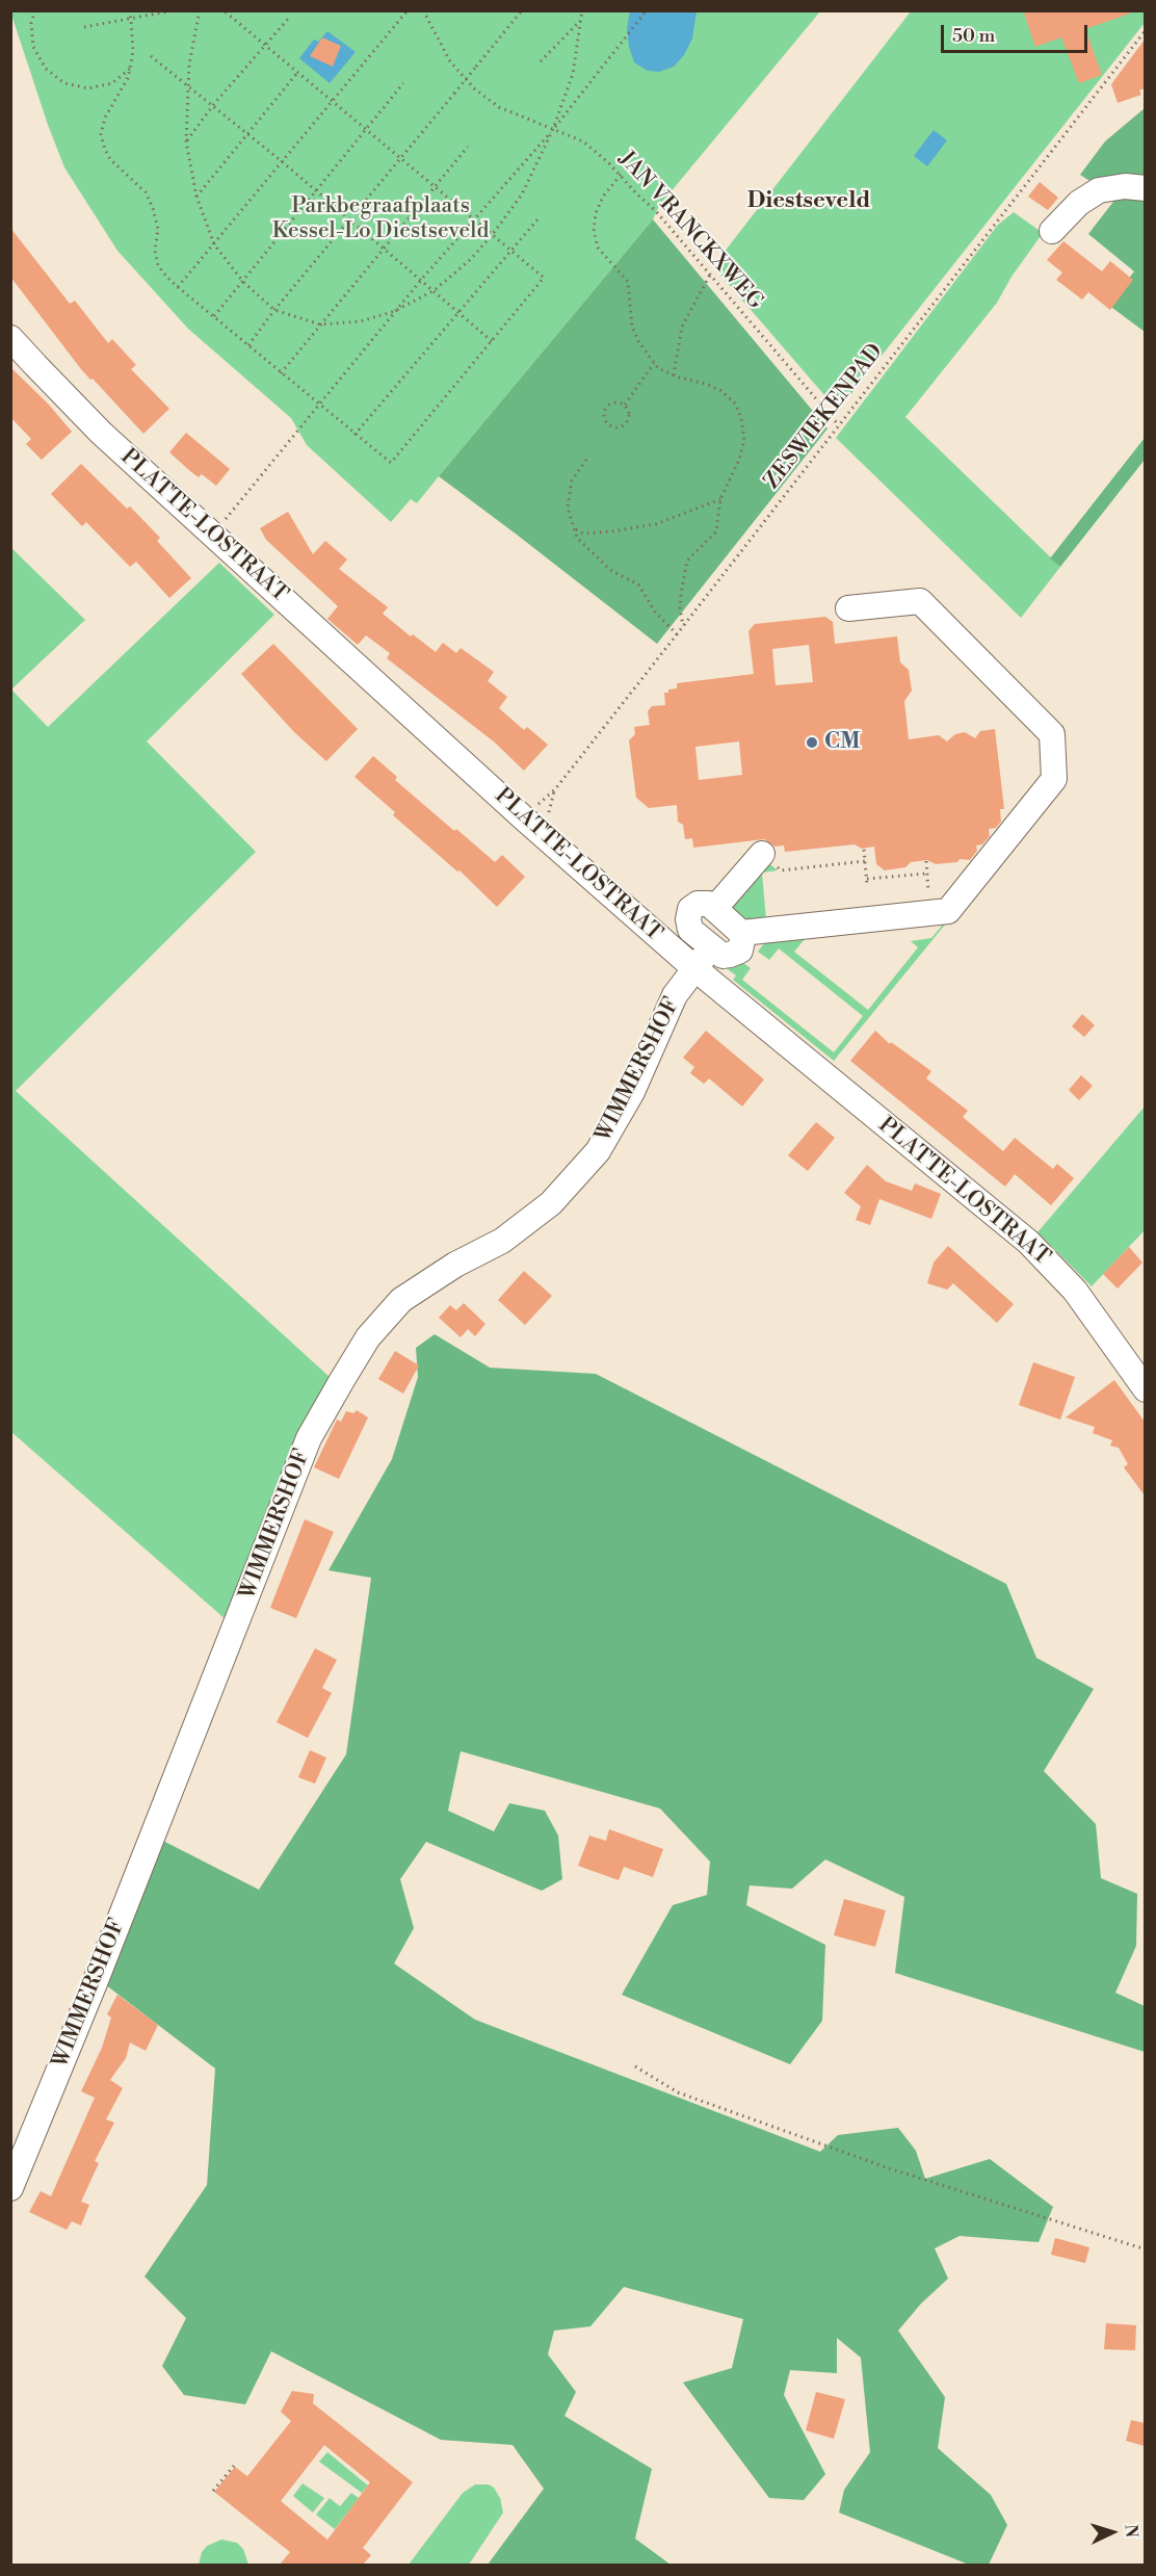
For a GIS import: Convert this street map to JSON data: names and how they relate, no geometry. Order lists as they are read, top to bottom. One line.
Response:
{"streets":{"street":["PLATTE-LOSTRAAT","WIMMERSHOF"],"path":["JAN VRANCKXWEG","ZESWIEKENPAD"]},"crossings":[["JAN VRANCKXWEG","ZESWIEKENPAD"],["ZESWIEKENPAD","PLATTE-LOSTRAAT"],["PLATTE-LOSTRAAT","WIMMERSHOF"]],"districts":["Diestseveld"],"parks":["Parkbegraafplaats Kessel-Lo Diestseveld"],"places":["CM"],"scale_bar":"50 m","north":"right"}
